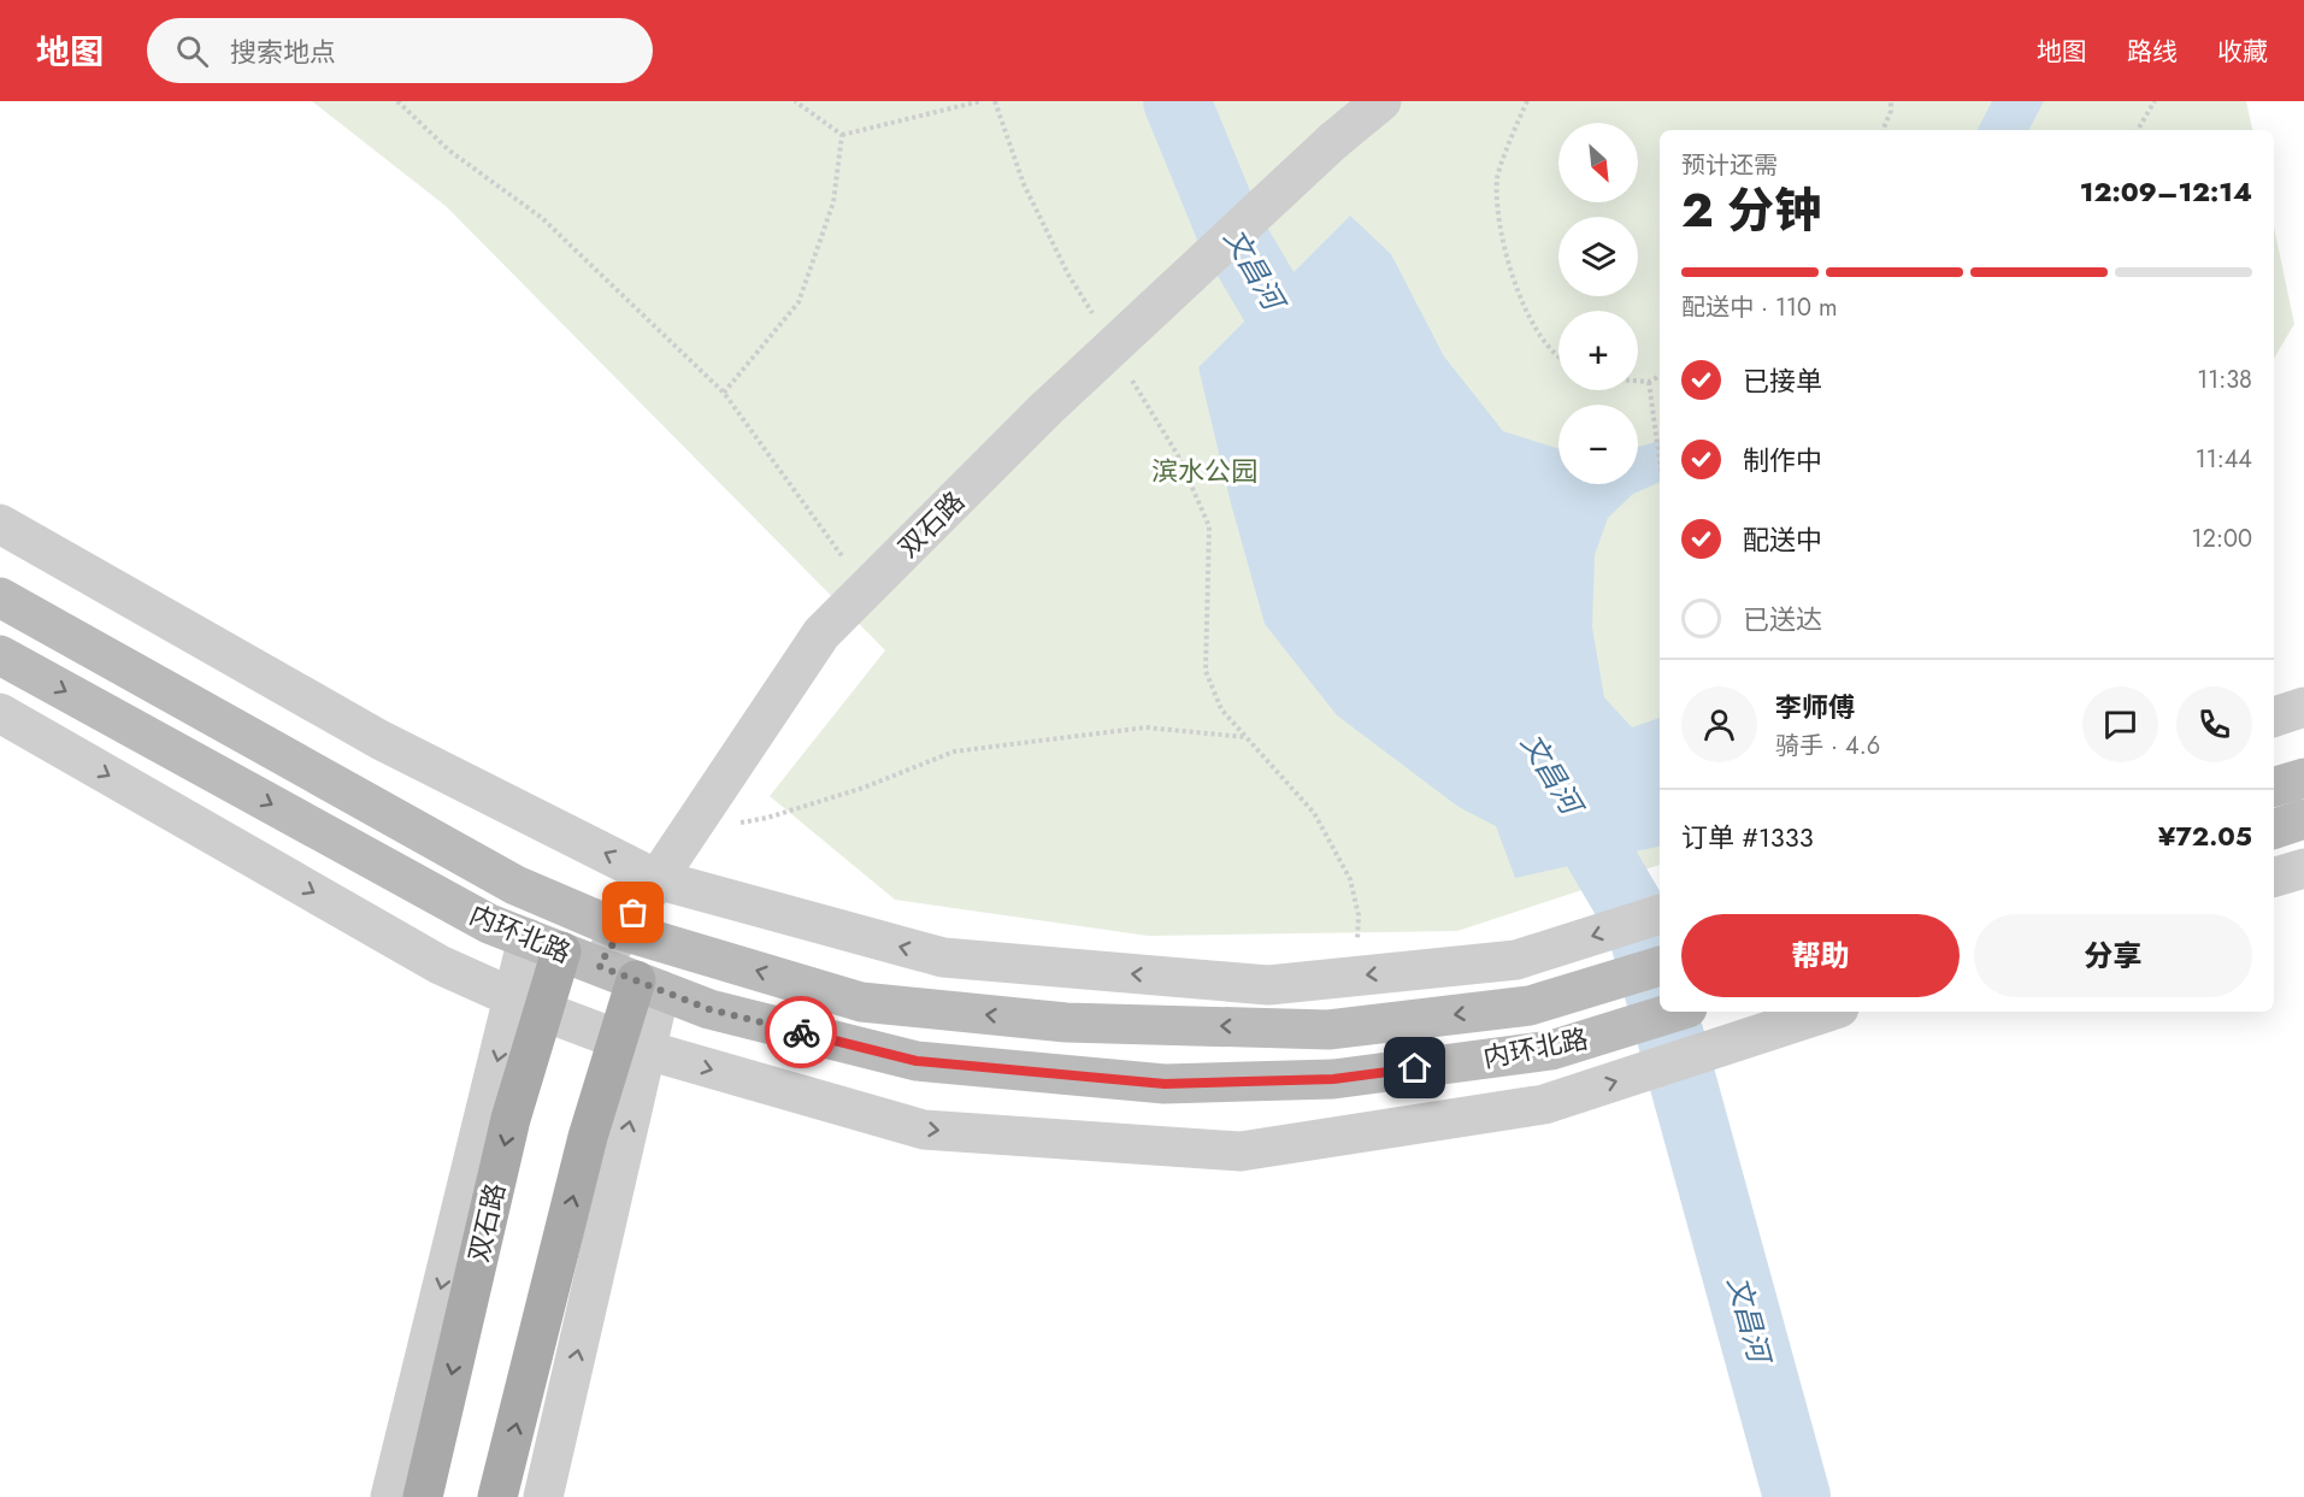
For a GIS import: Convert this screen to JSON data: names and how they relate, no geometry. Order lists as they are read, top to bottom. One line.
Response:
{"streets":{"main road":["双石路","内环北路"]},"crossings":[["双石路","内环北路"]],"water":["文昌河"],"parks":["滨水公园"],"north":"bottom right","page":{"header":"地图","search":"搜索地点","nav":["地图","路线","收藏"],"map_buttons":["+","−"],"heading":["2 分钟","预计还需","12:09–12:14"],"panel":["李师傅","骑手 · 4.6","订单 #1333","¥72.05"],"bar":"配送中 · 110 m","list":[["已接单","11:38"],["制作中","11:44"],["配送中","12:00"],"已送达"],"buttons":["帮助","分享"]}}
